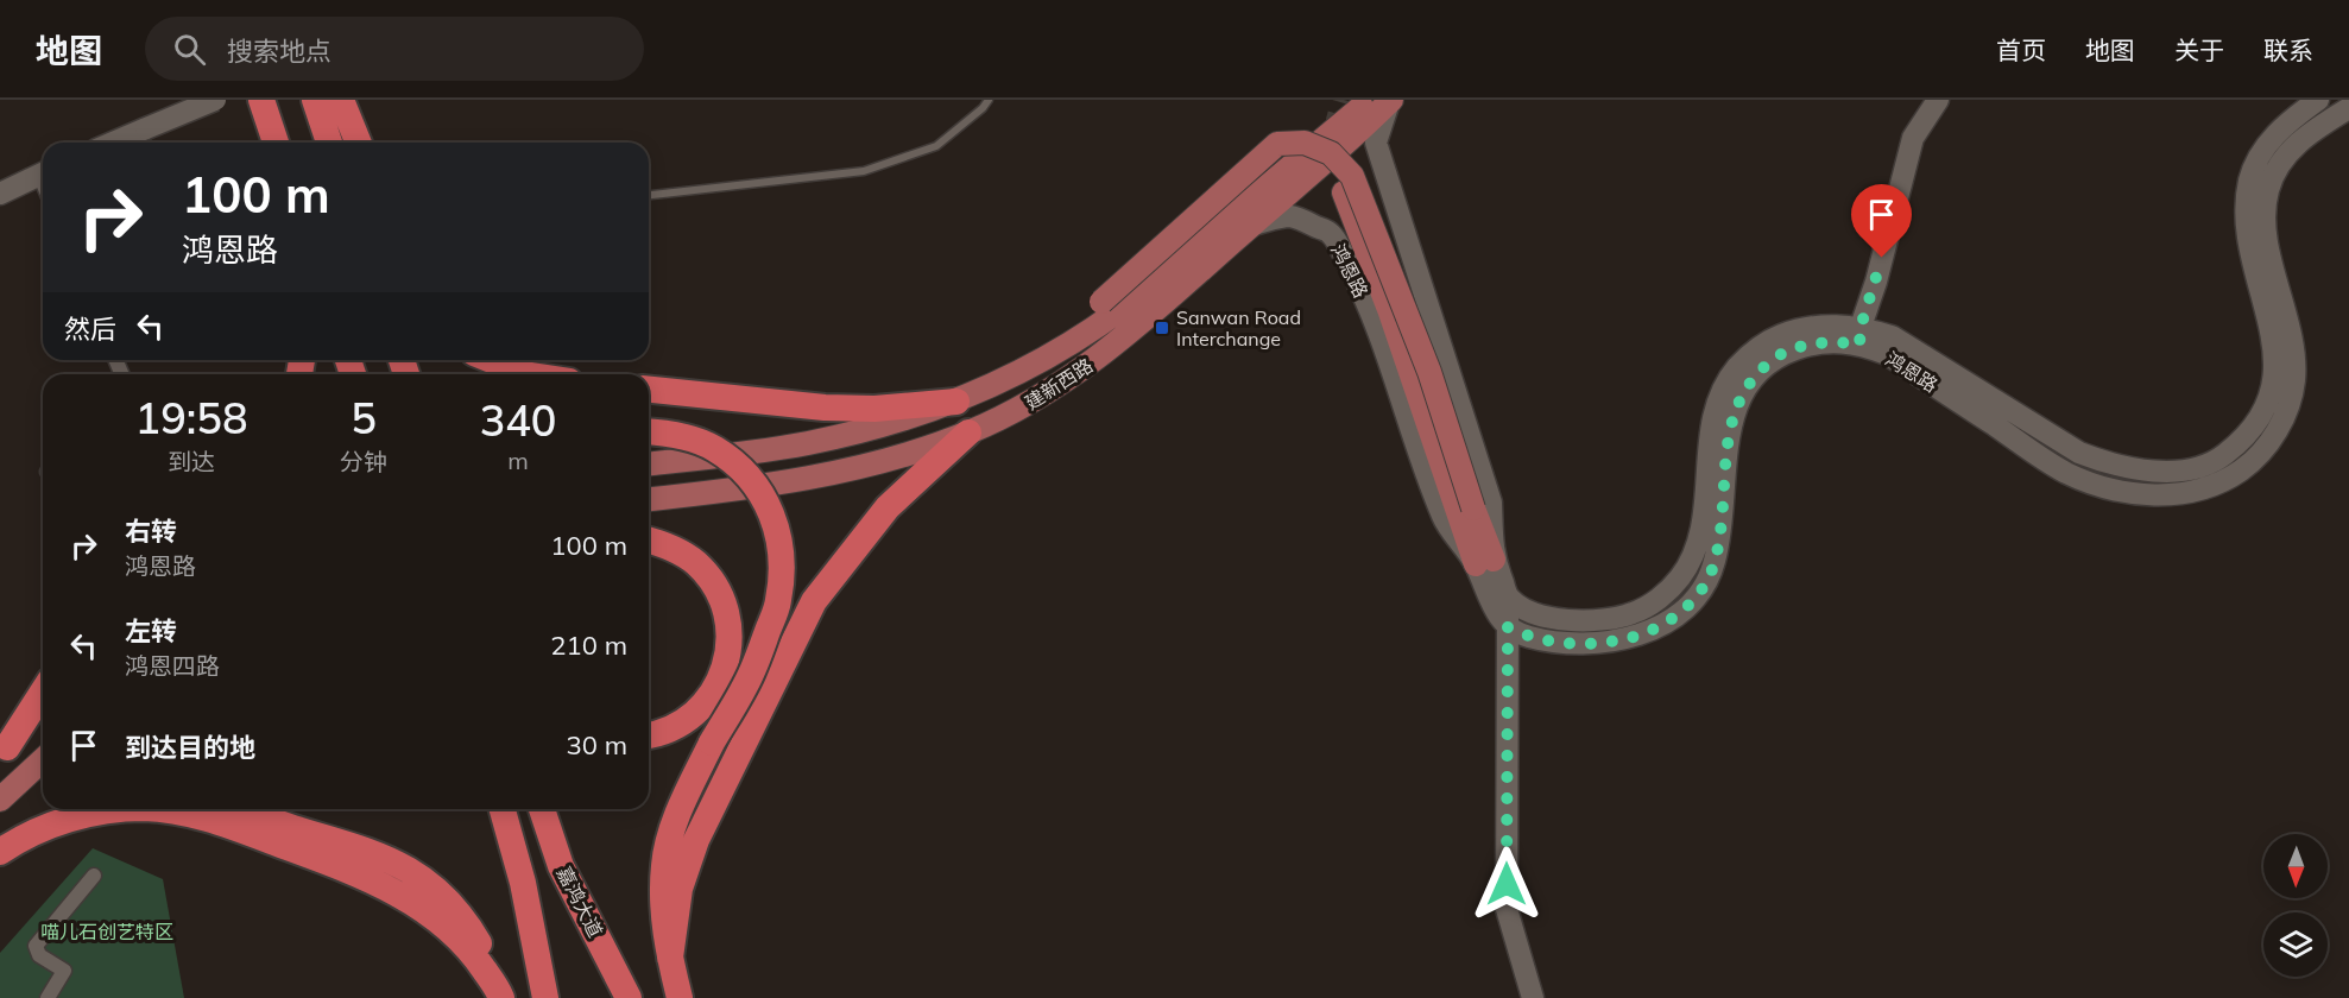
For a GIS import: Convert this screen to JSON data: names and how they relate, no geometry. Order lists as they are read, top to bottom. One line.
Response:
{"streets":{"highway":["嘉鸿大道"],"main road":["鸿恩路","建新西路"]},"crossings":[["鸿恩路","建新西路"]],"parks":["喵儿石创艺特区"],"places":{"transit":["Sanwan Road Interchange"]},"north":"bottom","page":{"header":"地图","search":"搜索地点","nav":["首页","地图","关于","联系"],"turn":["100 m","鸿恩路"],"then":"然后","eta":["19:58","到达","5","分钟","340","m"],"list":[{"name":"右转","note":"鸿恩路","value":"100 m"},{"name":"左转","note":"鸿恩四路","value":"210 m"},{"name":"到达目的地","value":"30 m"}]}}
